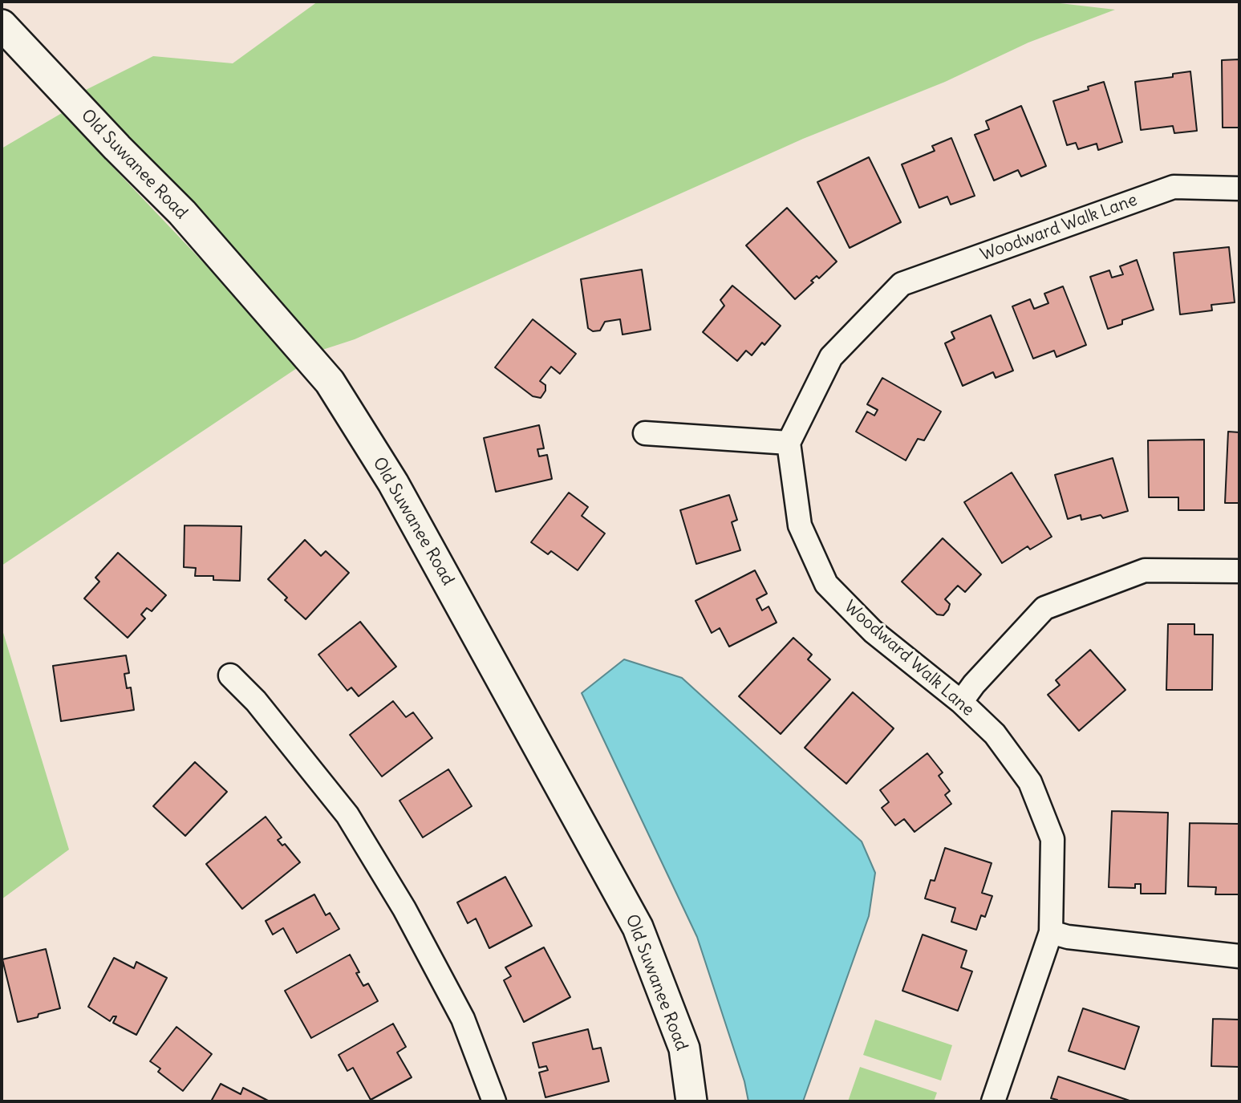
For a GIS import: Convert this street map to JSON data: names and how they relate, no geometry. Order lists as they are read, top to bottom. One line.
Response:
{"streets":{"street":["Old Suwanee Road","Woodward Walk Lane"]}}
